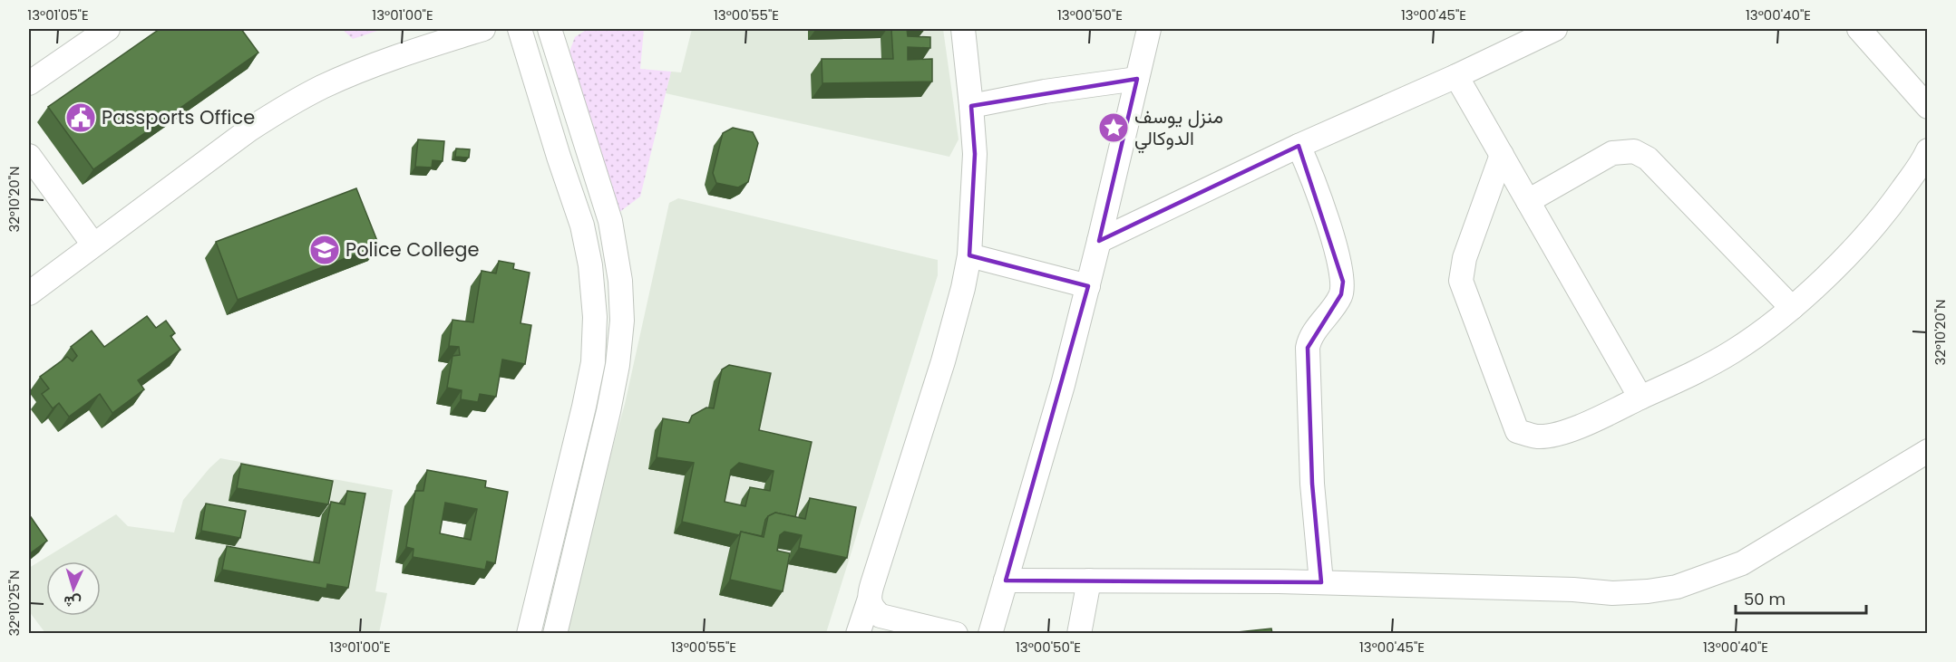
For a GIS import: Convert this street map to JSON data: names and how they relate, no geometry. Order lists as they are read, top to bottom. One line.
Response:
{"places":{"public building":["Passports Office"],"place":["منزل يوسف الدوكالي"],"school or university":["Police College"]},"scale_bar":"50 m","north":"bottom","coordinates":["13°01'05\"E","13°01'00\"E","13°00'55\"E","13°00'50\"E","13°00'45\"E","13°00'40\"E","32°10'20\"N","32°10'25\"N"]}
